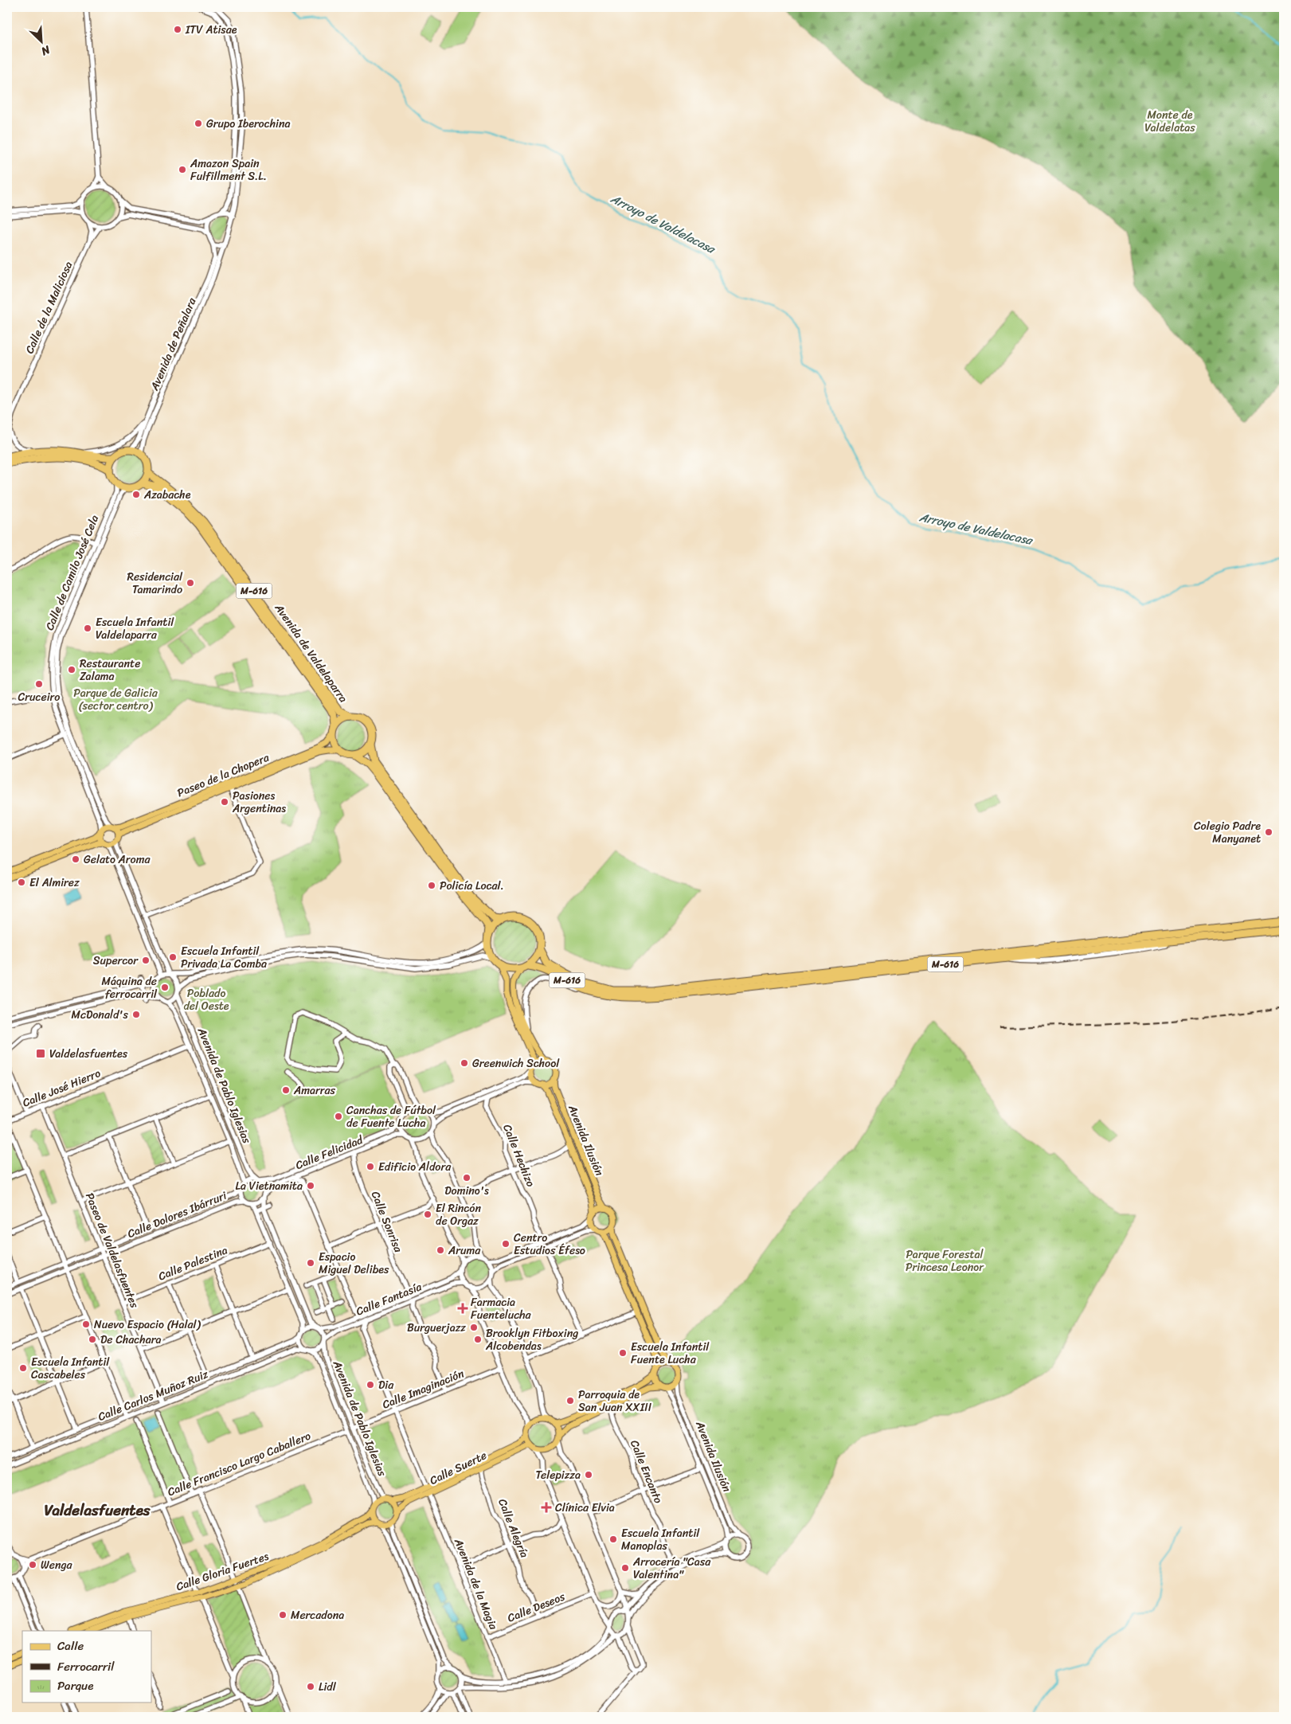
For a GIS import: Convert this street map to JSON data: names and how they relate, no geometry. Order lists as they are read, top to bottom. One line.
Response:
{"streets":{"highway":["M-616","Avenida de Valdelaparra"],"main road":["Paseo de la Chopera","Avenida Ilusión","Calle Suerte","Calle Gloria Fuertes"],"street":["Calle de la Maliciosa","Avenida de Peñalara","Calle de Camilo José Cela","Avenida de Pablo Iglesias","Calle José Hierro","Calle Felicidad","Calle Hechizo","Calle Dolores Ibárruri","Calle Sonrisa","Paseo de Valdelasfuentes","Calle Palestina","Calle Fantasía","Calle Imaginación","Calle Carlos Muñoz Ruiz","Calle Francisco Largo Caballero","Calle Encanto","Calle Alegría","Avenida de la Magia","Calle Deseos"]},"crossings":[["Avenida de Peñalara","Calle de Camilo José Cela"],["Avenida de Peñalara","Avenida de Valdelaparra"],["Calle de Camilo José Cela","Avenida de Valdelaparra"],["Calle de Camilo José Cela","Paseo de la Chopera"],["M-616","Avenida de Valdelaparra"],["M-616","Paseo de la Chopera"],["Avenida de Valdelaparra","Paseo de la Chopera"],["Avenida de Pablo Iglesias","Calle José Hierro"],["Avenida de Pablo Iglesias","Calle Felicidad"],["Avenida de Pablo Iglesias","Calle Dolores Ibárruri"],["Avenida de Pablo Iglesias","Calle Fantasía"],["Avenida de Pablo Iglesias","Calle Imaginación"],["Avenida de Pablo Iglesias","Calle Carlos Muñoz Ruiz"],["Avenida de Pablo Iglesias","Calle Francisco Largo Caballero"],["Avenida de Pablo Iglesias","Calle Suerte"],["Avenida de Pablo Iglesias","Calle Gloria Fuertes"],["Calle José Hierro","Paseo de Valdelasfuentes"],["Calle Felicidad","Calle Dolores Ibárruri"],["Calle Felicidad","Calle Sonrisa"],["Calle Dolores Ibárruri","Paseo de Valdelasfuentes"],["Calle Sonrisa","Calle Fantasía"],["Paseo de Valdelasfuentes","Calle Palestina"],["Paseo de Valdelasfuentes","Calle Carlos Muñoz Ruiz"],["Calle Fantasía","Calle Carlos Muñoz Ruiz"],["Calle Imaginación","Avenida de la Magia"],["Calle Suerte","Calle Alegría"],["Calle Suerte","Calle Gloria Fuertes"],["Calle Suerte","Avenida de la Magia"],["Calle Alegría","Calle Deseos"],["Avenida de la Magia","Calle Deseos"]],"districts":["Valdelasfuentes"],"water":["Arroyo de Valdelacasa"],"parks":["Monte de Valdelatas","Parque de Galicia (sector centro)","Poblado del Oeste","Parque Forestal Princesa Leonor"],"places":{"other":["ITV Atisae","Grupo Iberochina","Amazon Spain Fulfillment S.L.","Azabache","Residencial Tamarindo","Escuela Infantil Valdelaparra","Restaurante Zalama","Cruceiro","Pasiones Argentinas","Colegio Padre Manyanet","Gelato Aroma","El Almirez","Policía Local.","Escuela Infantil Privada La Comba","Supercor","Máquina de ferrocarril","McDonald's","Greenwich School","Amarras","Canchas de Fútbol de Fuente Lucha","Edificio Aldora","Domino's","La Vietnamita","El Rincón de Orgaz","Centro Estudios Éfeso","Aruma","Espacio Miguel Delibes","Nuevo Espacio (Halal)","Burguerjazz","De Chachara","Brooklyn Fitboxing Alcobendas","Escuela Infantil Fuente Lucha","Escuela Infantil Cascabeles","Dia","Parroquia de San Juan XXIII","Telepizza","Escuela Infantil Manoplas","Wenga","Arrocería \"Casa Valentina\"","Mercadona","Lidl"],"transit":["Valdelasfuentes"],"health":["Farmacia Fuentelucha","Clínica Elvia"]},"legend":["Calle","Ferrocarril","Parque"],"north":"bottom right"}
